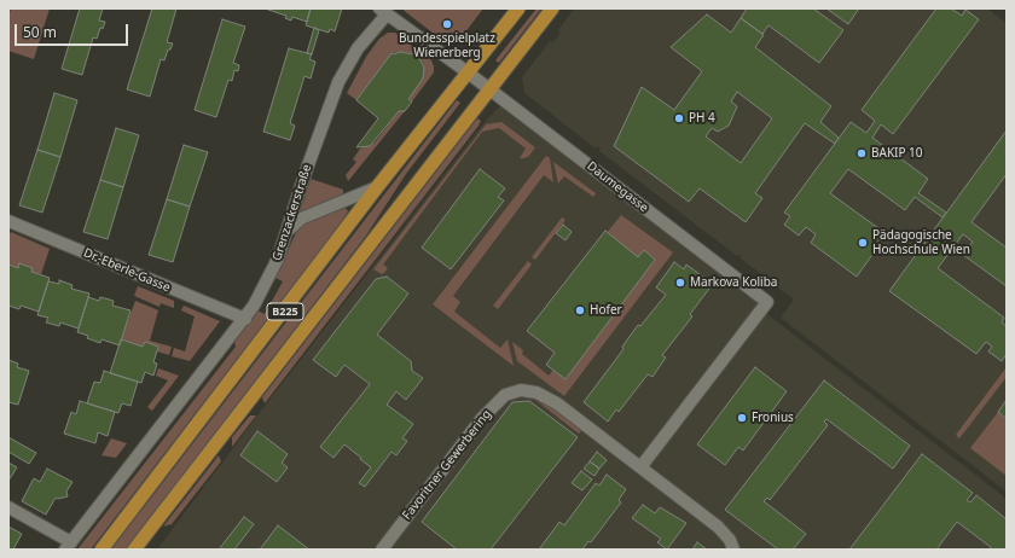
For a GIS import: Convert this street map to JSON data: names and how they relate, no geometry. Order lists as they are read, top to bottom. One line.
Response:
{"streets":{"main road":["B225"],"street":["Daumegasse","Grenzackerstraße","Dr.-Eberle-Gasse","Favoritner Gewerbering"]},"crossings":[["Daumegasse","Grenzackerstraße"],["Daumegasse","B225"],["Daumegasse","Favoritner Gewerbering"],["Grenzackerstraße","Dr.-Eberle-Gasse"],["Grenzackerstraße","B225"]],"places":["Bundesspielplatz Wienerberg","PH 4","BAKIP 10","Pädagogische Hochschule Wien","Markova Koliba","Hofer","Fronius"],"scale_bar":"50 m"}
